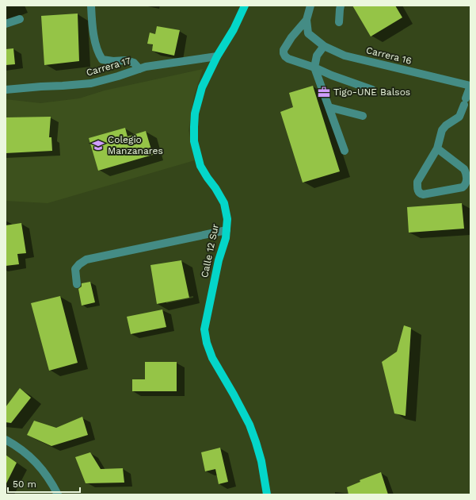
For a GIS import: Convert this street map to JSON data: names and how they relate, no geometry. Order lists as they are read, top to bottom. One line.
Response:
{"streets":{"main road":["Calle 12 Sur"],"street":["Carrera 16","Carrera 17"]},"crossings":[["Carrera 17","Calle 12 Sur"]],"places":{"office":["Tigo-UNE Balsos"],"school or university":["Colegio Manzanares"]},"scale_bar":"50 m"}
